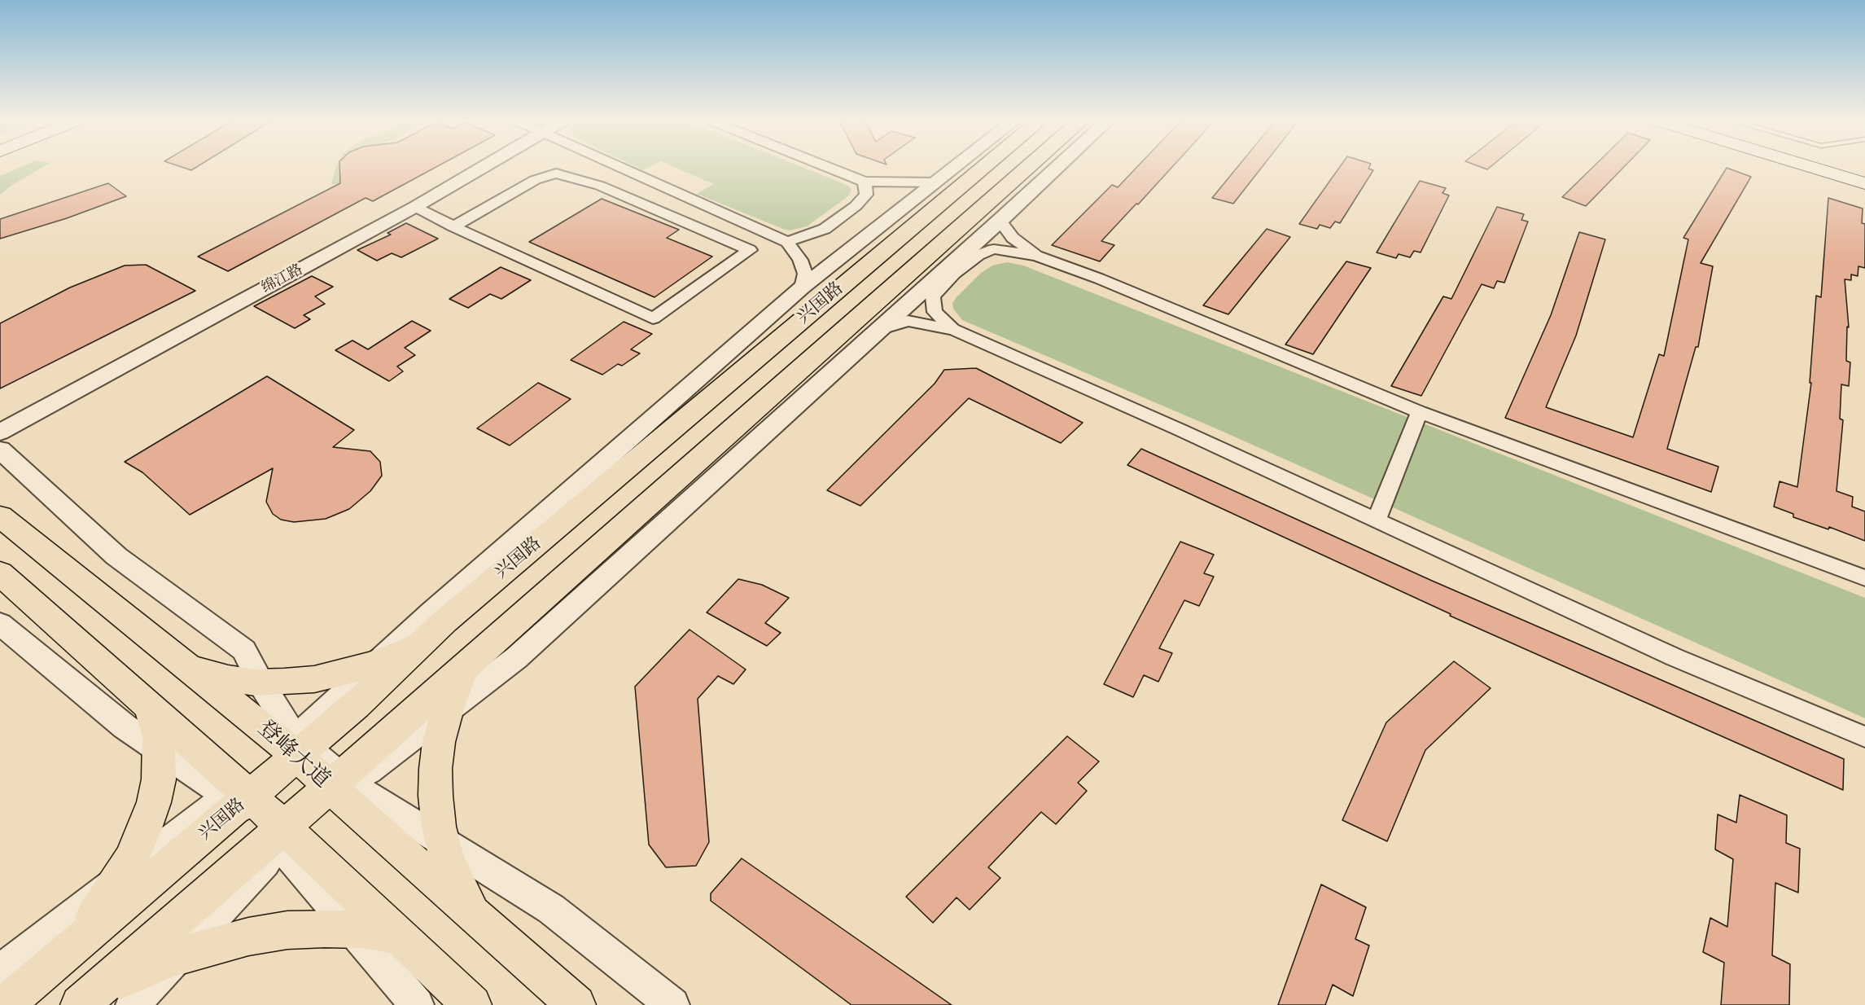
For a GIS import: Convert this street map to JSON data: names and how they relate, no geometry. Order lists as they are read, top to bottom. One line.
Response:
{"streets":{"main road":["兴国路","登峰大道"],"street":["绵江路"]},"crossings":[["兴国路","登峰大道"]]}
